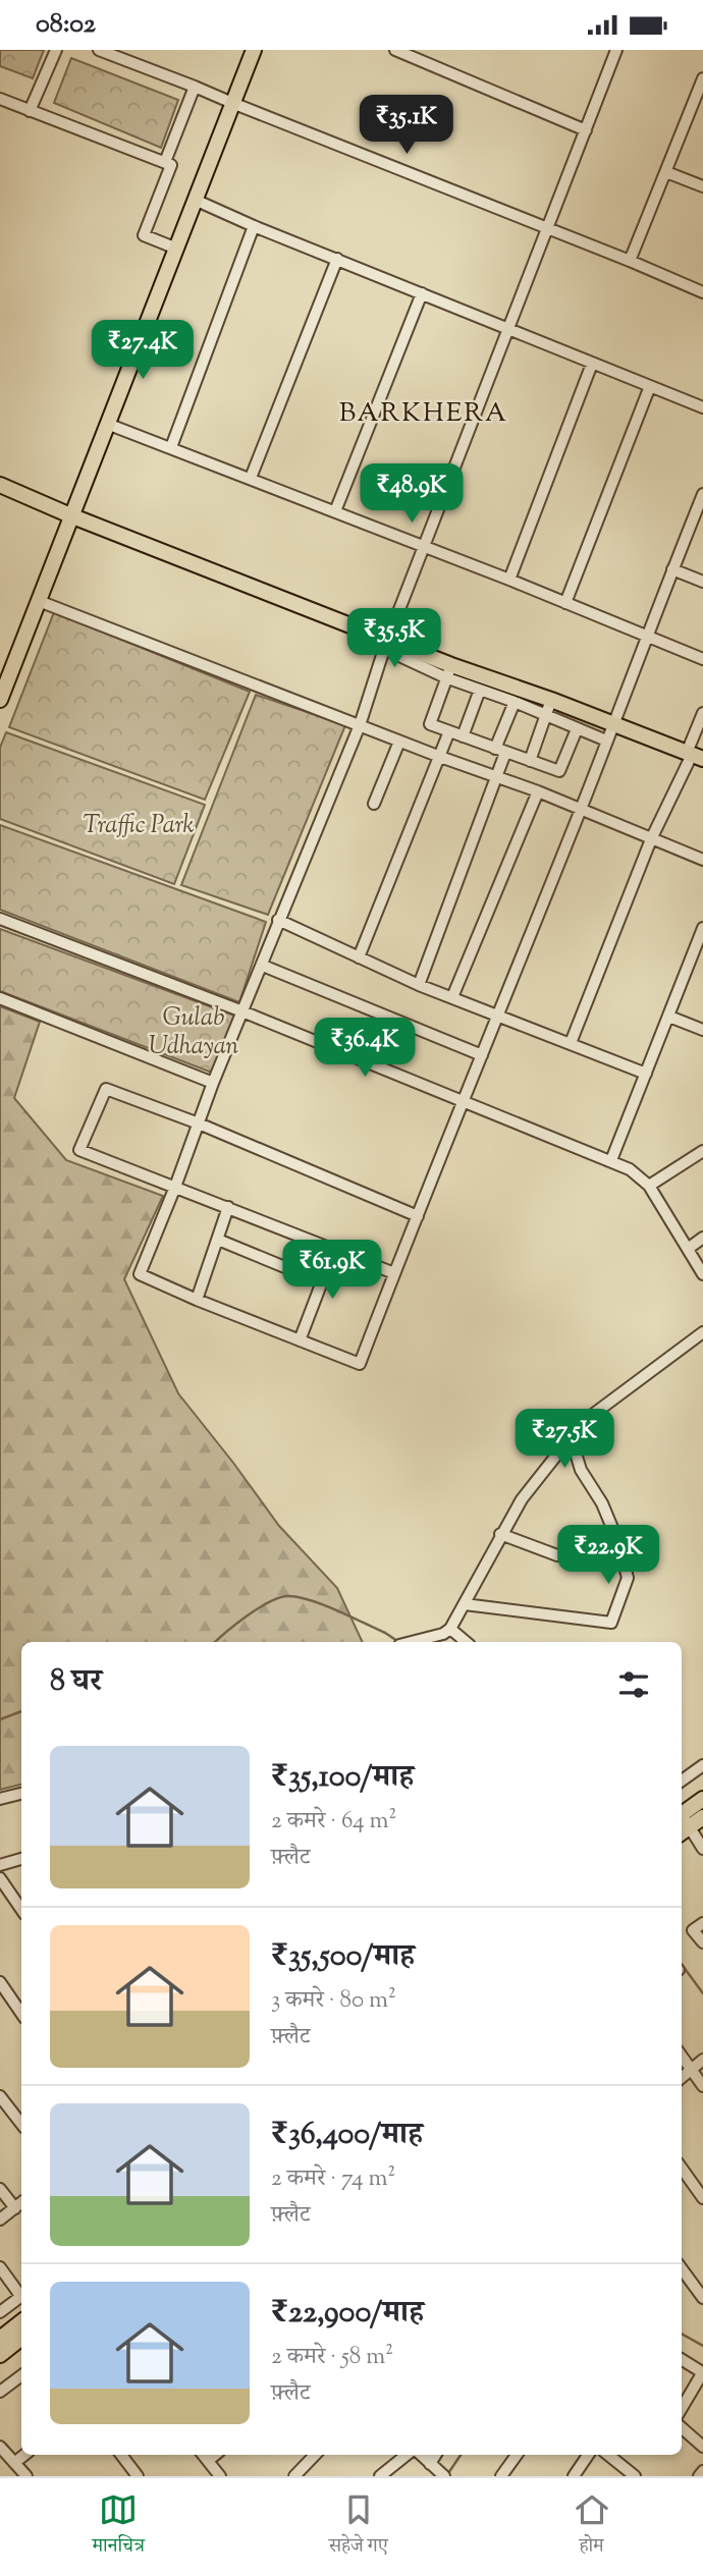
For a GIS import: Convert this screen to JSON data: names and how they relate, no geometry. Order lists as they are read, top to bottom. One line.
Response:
{"districts":["BARKHERA"],"parks":["Traffic Park","Gulab Udhayan"],"page":{"status":"08:02","price":["₹35.1K","₹27.4K","₹48.9K","₹35.5K","₹36.4K","₹61.9K","₹27.5K","₹22.9K"],"heading":"8 घर","list":[{"name":"₹35,100/माह","note":"2 कमरे · 64 m² · फ़्लैट"},{"name":"₹35,500/माह","note":"3 कमरे · 80 m² · फ़्लैट"},{"name":"₹36,400/माह","note":"2 कमरे · 74 m² · फ़्लैट"},{"name":"₹22,900/माह","note":"2 कमरे · 58 m² · फ़्लैट"}],"tabs":["मानचित्र","सहेजे गए","होम"]}}
